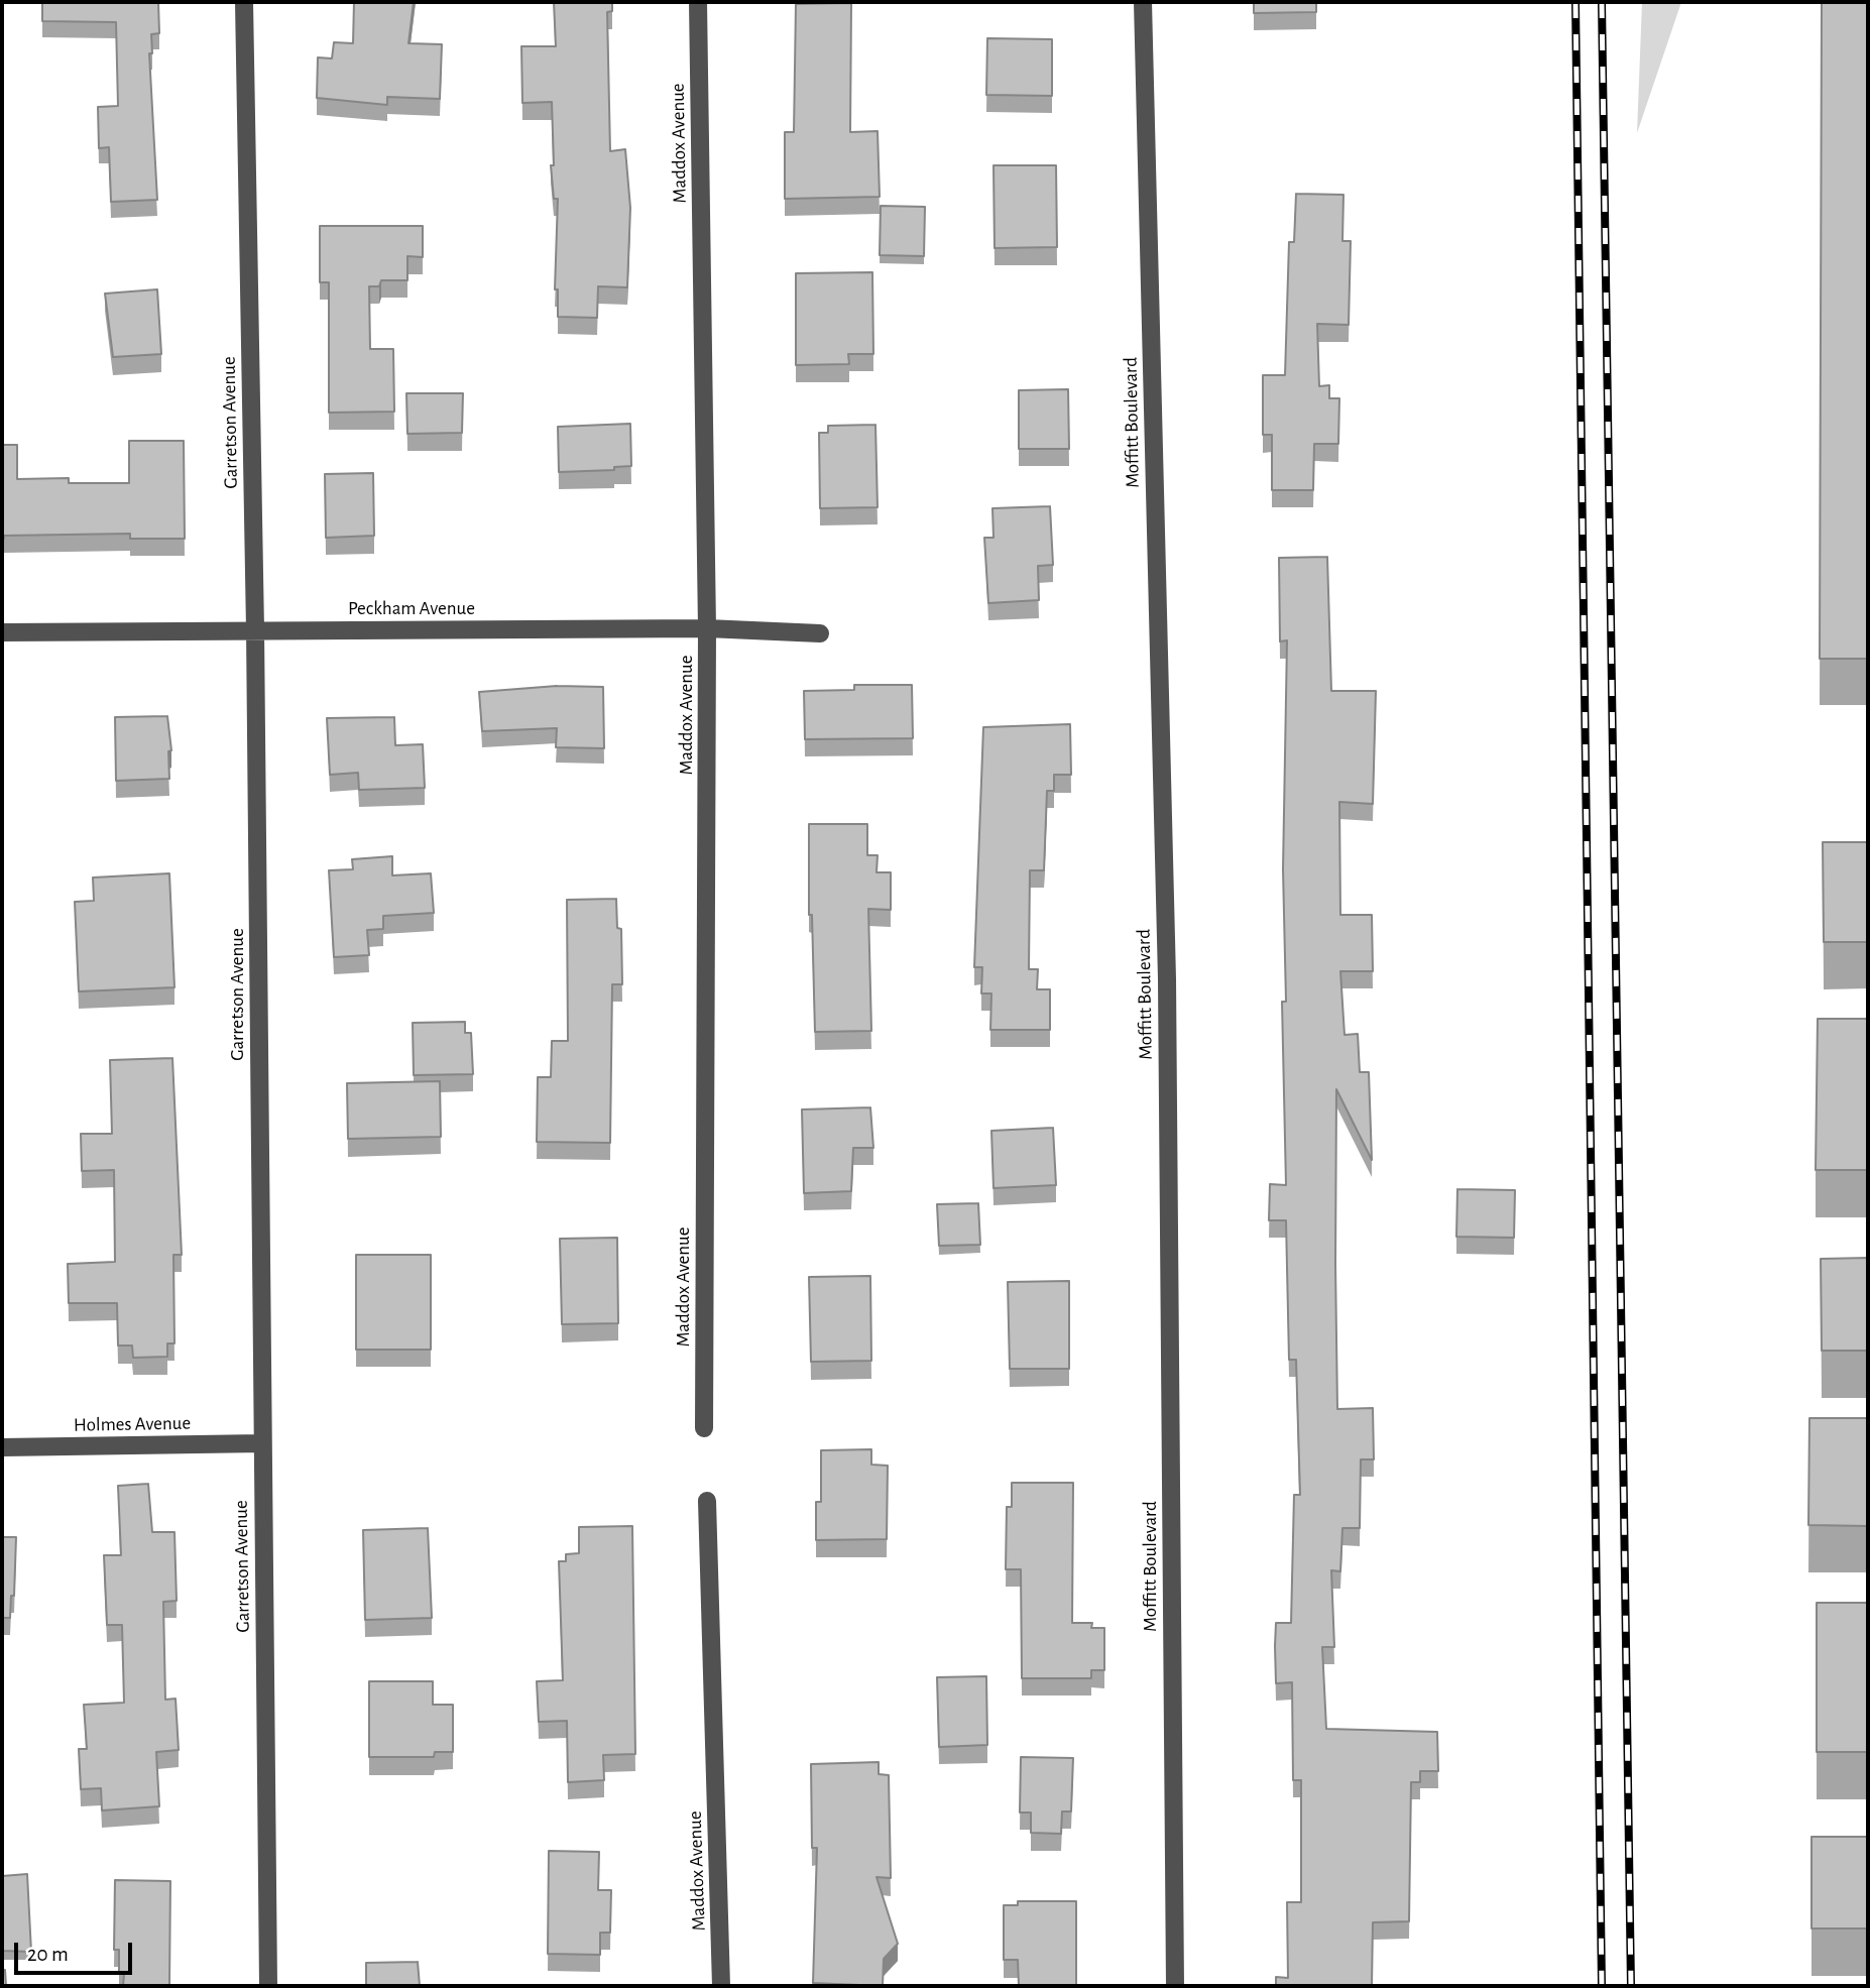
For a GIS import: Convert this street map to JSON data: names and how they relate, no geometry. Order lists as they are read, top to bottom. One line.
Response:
{"streets":{"street":["Maddox Avenue","Garretson Avenue","Moffitt Boulevard","Peckham Avenue","Holmes Avenue"]},"crossings":[["Maddox Avenue","Peckham Avenue"],["Garretson Avenue","Peckham Avenue"],["Garretson Avenue","Holmes Avenue"]],"scale_bar":"20 m"}
